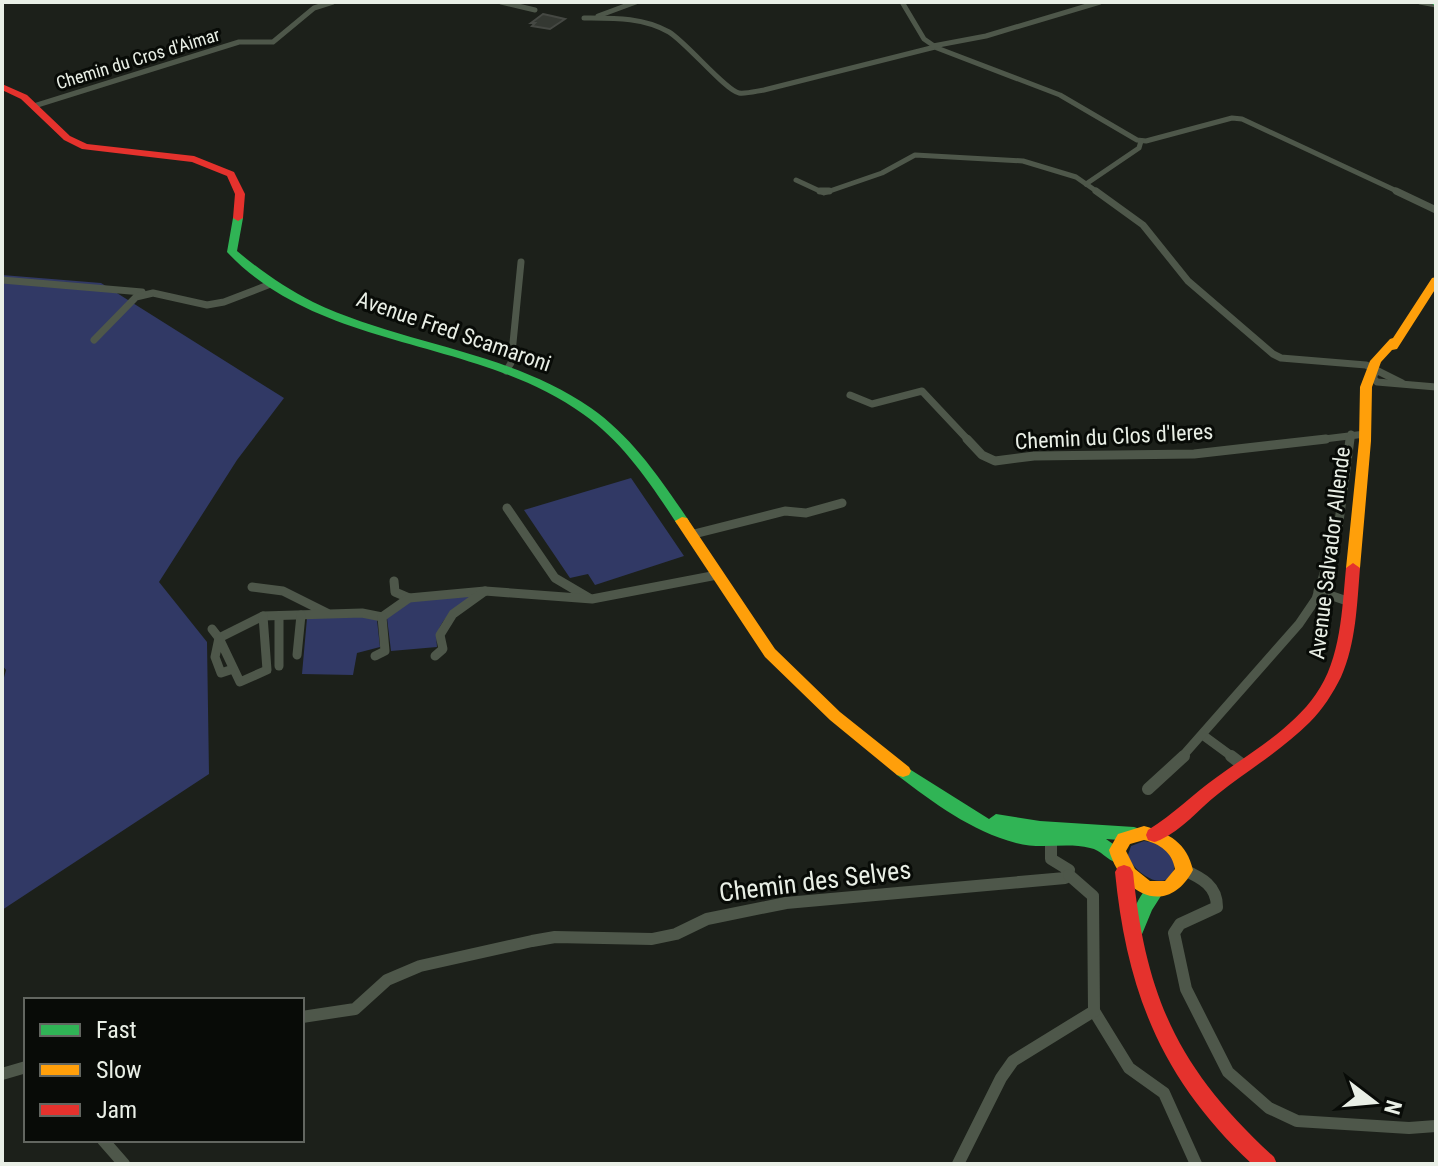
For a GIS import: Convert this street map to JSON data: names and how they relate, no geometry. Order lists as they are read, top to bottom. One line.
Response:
{"streets":{"main road":["Avenue Fred Scamaroni","Avenue Salvador Allende"],"street":["Chemin du Cros d'Aimar","Chemin du Clos d'Ieres","Chemin des Selves"]},"crossings":[["Chemin du Cros d'Aimar","Avenue Fred Scamaroni"],["Avenue Fred Scamaroni","Avenue Salvador Allende"],["Chemin du Clos d'Ieres","Avenue Salvador Allende"]],"legend":["Fast","Slow","Jam"],"north":"right"}
